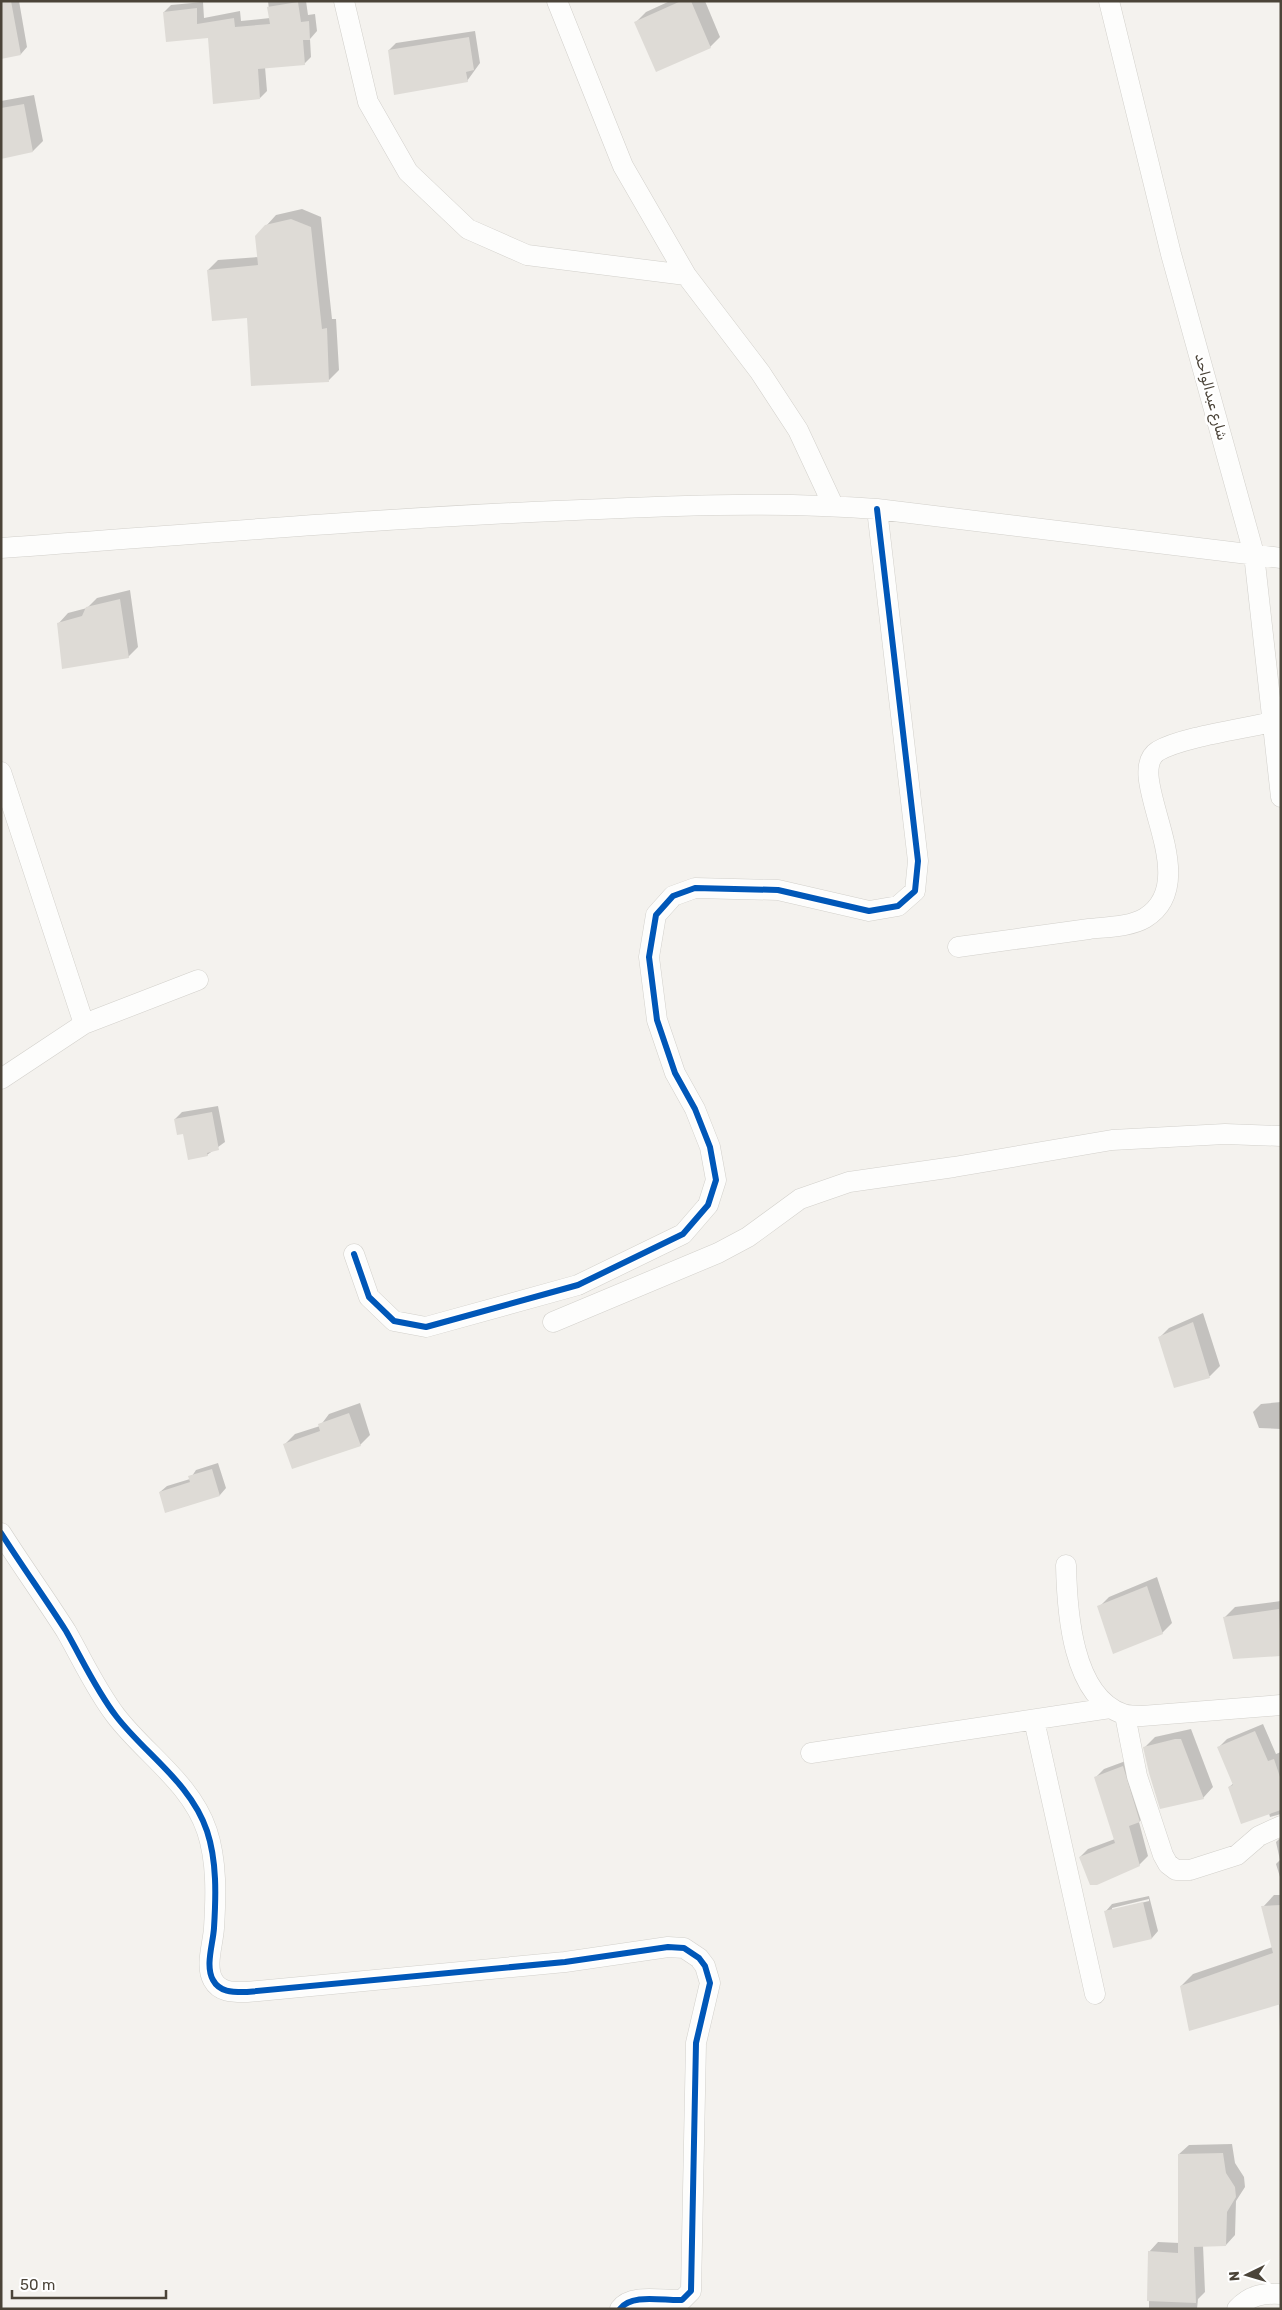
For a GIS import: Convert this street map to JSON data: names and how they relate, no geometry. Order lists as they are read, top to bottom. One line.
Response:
{"streets":{"street":["شارع عبدالواحد"]},"scale_bar":"50 m","north":"left"}
